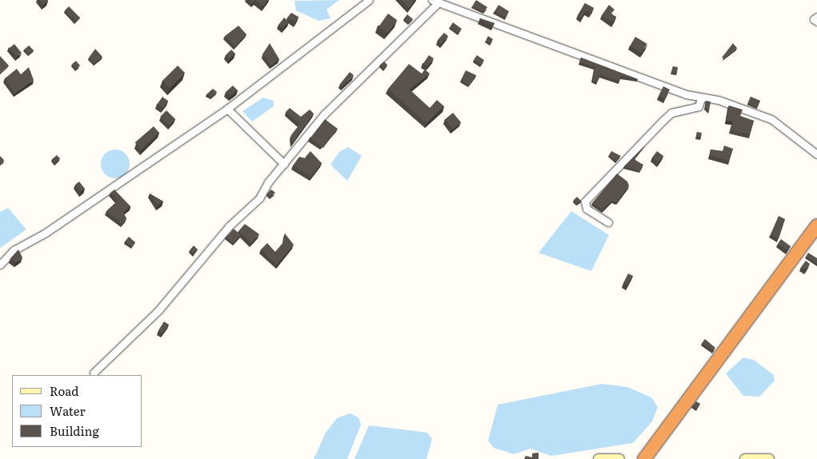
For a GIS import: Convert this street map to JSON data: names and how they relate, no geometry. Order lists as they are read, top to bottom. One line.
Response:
{"legend":["Road","Water","Building"]}
